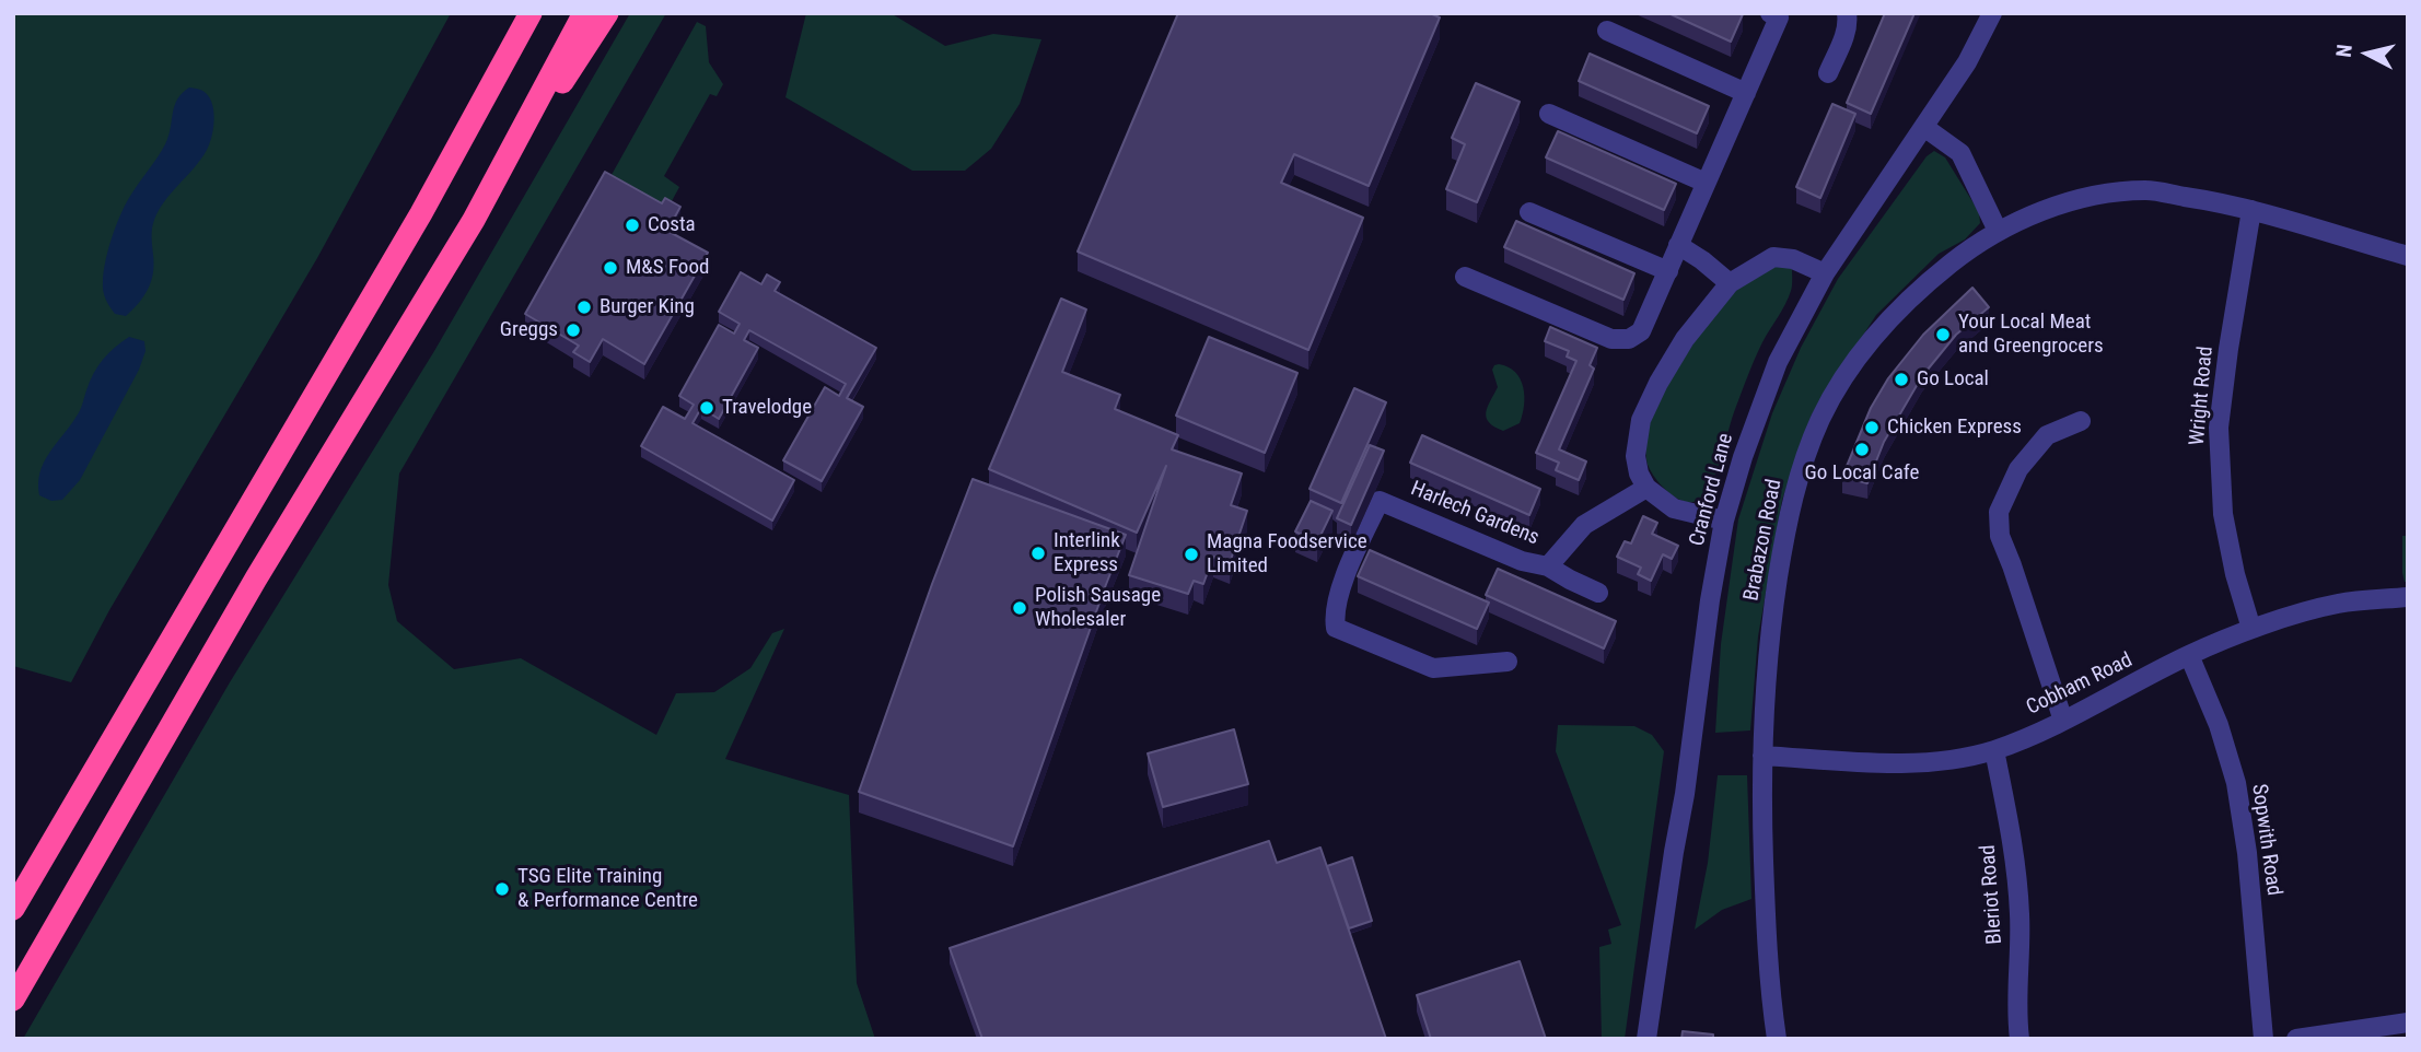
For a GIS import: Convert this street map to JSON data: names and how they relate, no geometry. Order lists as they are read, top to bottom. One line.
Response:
{"streets":{"street":["Wright Road","Cranford Lane","Harlech Gardens","Brabazon Road","Cobham Road","Sopwith Road","Bleriot Road"]},"crossings":[["Wright Road","Brabazon Road"],["Wright Road","Cobham Road"],["Brabazon Road","Cobham Road"],["Cobham Road","Sopwith Road"],["Cobham Road","Bleriot Road"]],"places":["Costa","M&S Food","Burger King","Greggs","Your Local Meat and Greengrocers","Go Local","Travelodge","Chicken Express","Go Local Cafe","Interlink Express","Magna Foodservice Limited","Polish Sausage Wholesaler","TSG Elite Training & Performance Centre"],"north":"left"}
